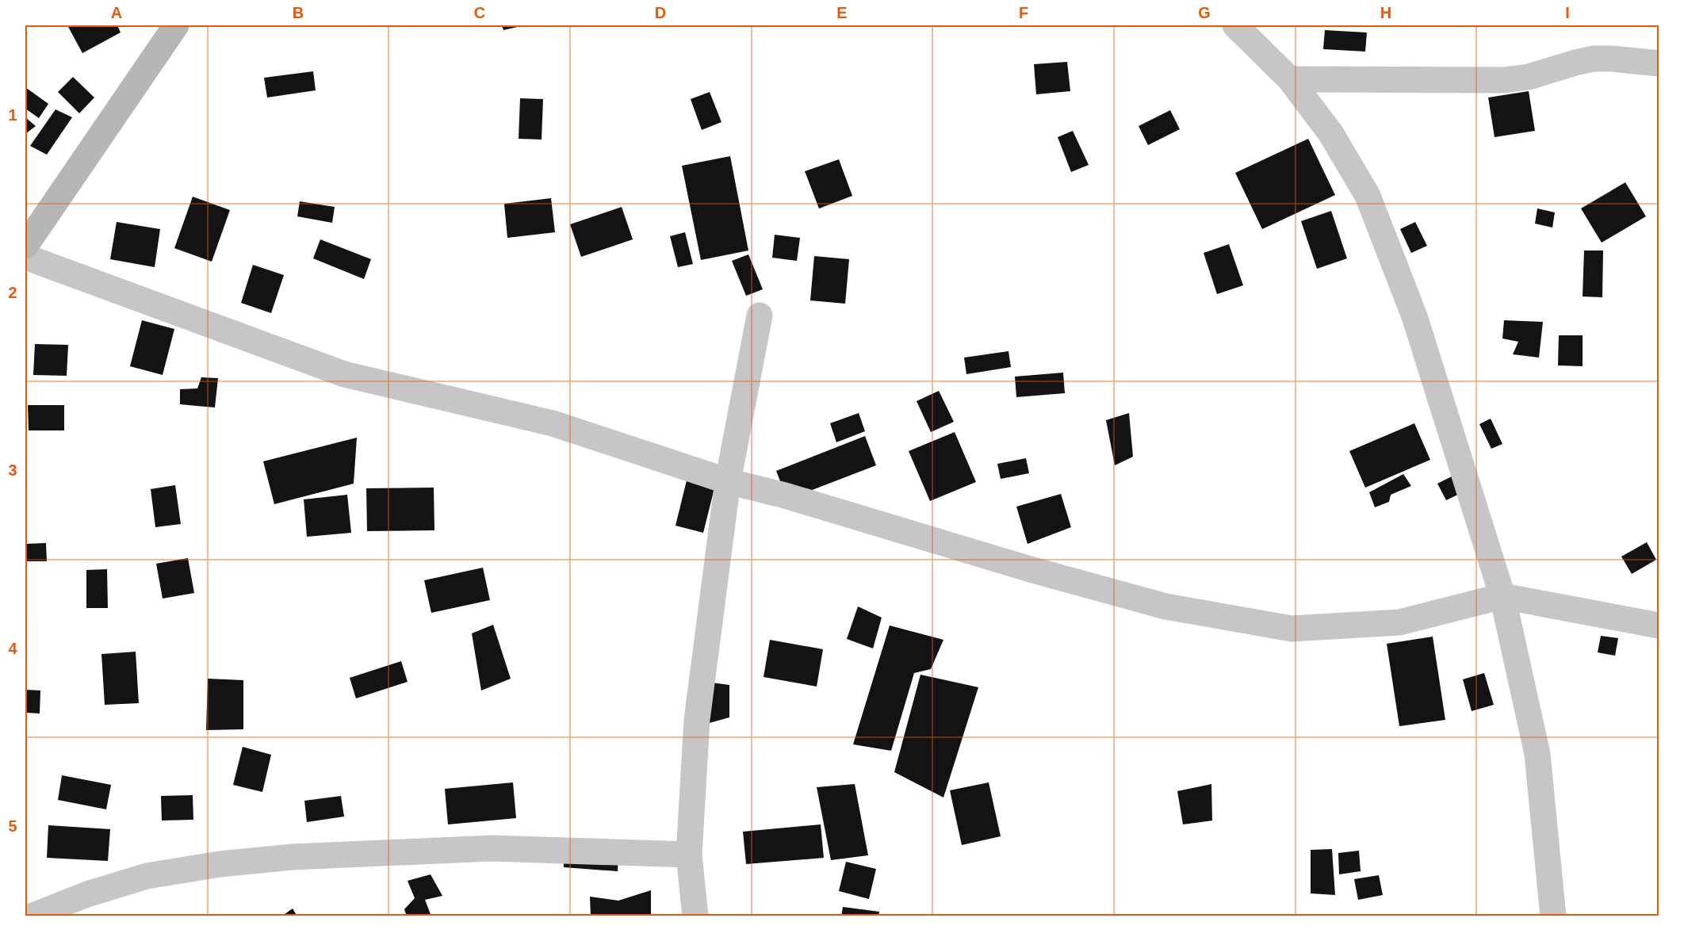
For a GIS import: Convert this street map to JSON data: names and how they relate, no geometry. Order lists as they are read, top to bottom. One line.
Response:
{"grid":{"columns":["A","B","C","D","E","F","G","H","I"],"rows":["1","2","3","4","5"]}}
